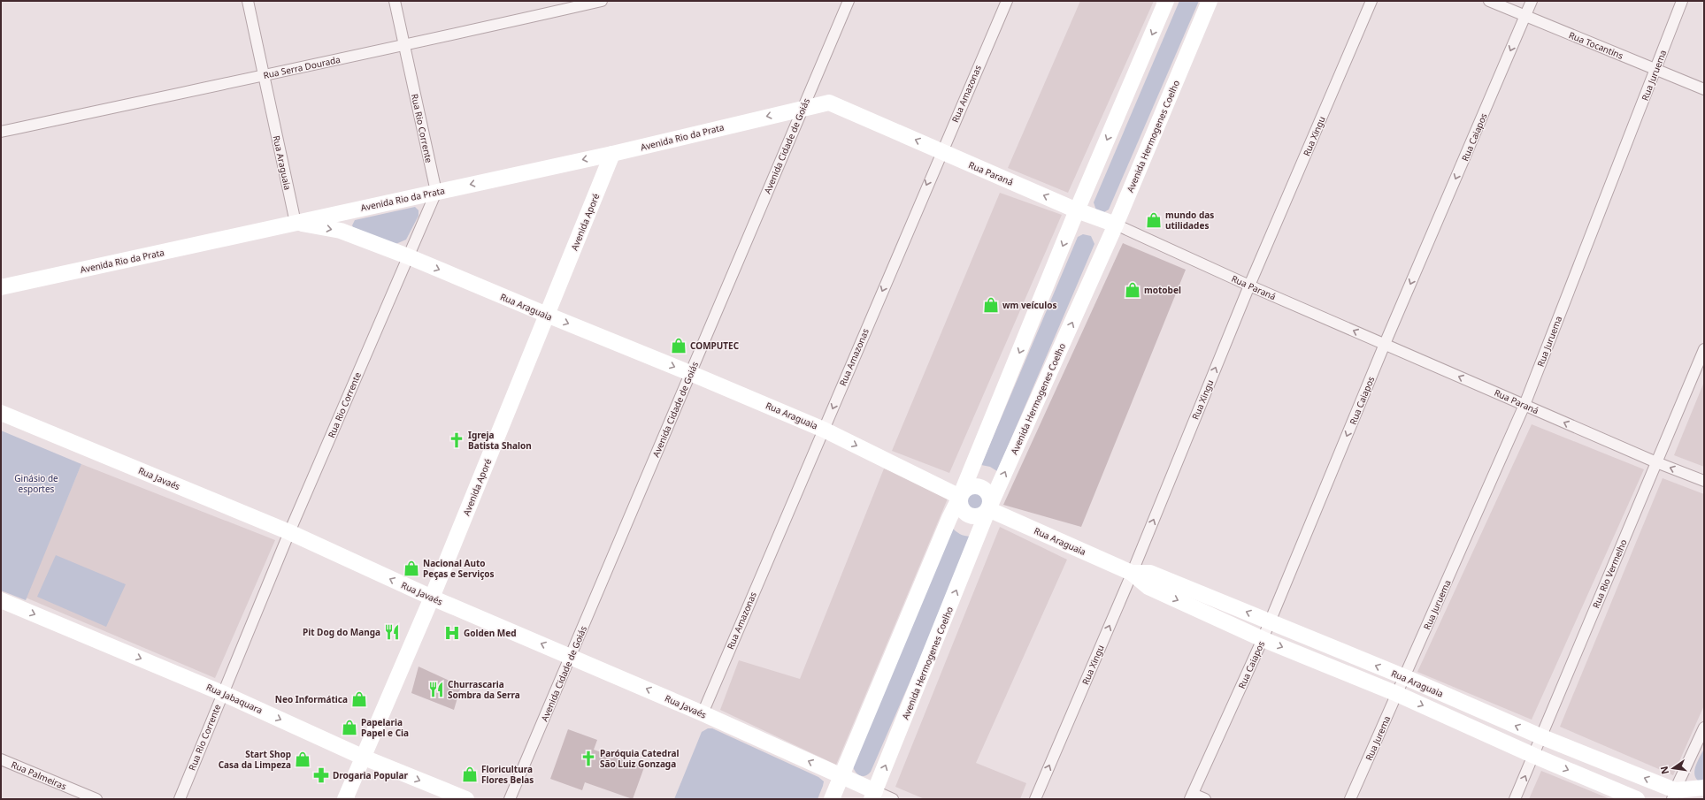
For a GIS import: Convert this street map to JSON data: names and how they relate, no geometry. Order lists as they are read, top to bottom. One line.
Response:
{"streets":{"main road":["Avenida Hermogenes Coelho","Avenida Rio da Prata","Rua Araguaia","Rua Paraná","Avenida Aporé","Rua Javaés","Rua Jabaquara"],"street":["Rua Tocantins","Rua Serra Dourada","Rua Juruema","Rua Amazonas","Rua Rio Corrente","Rua Xingu","Rua Caiapos","Avenida Cidade de Goiás","Rua Rio Vermelho","Rua Jurema","Rua Palmeiras"]},"crossings":[["Rua Tocantins","Rua Juruema"],["Rua Tocantins","Rua Caiapos"],["Rua Serra Dourada","Rua Rio Corrente"],["Rua Serra Dourada","Rua Araguaia"],["Rua Juruema","Rua Araguaia"],["Rua Juruema","Rua Paraná"],["Rua Juruema","Rua Jurema"],["Rua Amazonas","Rua Araguaia"],["Rua Amazonas","Rua Paraná"],["Rua Amazonas","Rua Javaés"],["Rua Rio Corrente","Avenida Rio da Prata"],["Rua Rio Corrente","Rua Araguaia"],["Rua Rio Corrente","Rua Javaés"],["Rua Rio Corrente","Rua Jabaquara"],["Avenida Hermogenes Coelho","Rua Araguaia"],["Avenida Hermogenes Coelho","Rua Paraná"],["Avenida Hermogenes Coelho","Rua Javaés"],["Rua Xingu","Rua Araguaia"],["Rua Xingu","Rua Paraná"],["Avenida Rio da Prata","Avenida Cidade de Goiás"],["Avenida Rio da Prata","Rua Araguaia"],["Avenida Rio da Prata","Rua Paraná"],["Avenida Rio da Prata","Avenida Aporé"],["Rua Caiapos","Rua Araguaia"],["Rua Caiapos","Rua Paraná"],["Avenida Cidade de Goiás","Rua Araguaia"],["Avenida Cidade de Goiás","Rua Paraná"],["Avenida Cidade de Goiás","Rua Javaés"],["Rua Araguaia","Avenida Aporé"],["Rua Araguaia","Rua Rio Vermelho"],["Rua Araguaia","Rua Jurema"],["Rua Paraná","Rua Rio Vermelho"],["Avenida Aporé","Rua Javaés"],["Avenida Aporé","Rua Jabaquara"]],"one_way":["Rua Amazonas","Rua Xingu","Avenida Rio da Prata","Rua Caiapos","Rua Paraná","Rua Javaés","Rua Jabaquara"],"parks":["Ginásio de esportes"],"places":{"shop":["mundo das utilidades","motobel","wm veículos","COMPUTEC","Nacional Auto Peças e Serviços","Neo Informática","Papelaria Papel e Cia","Start Shop Casa da Limpeza","Floricultura Flores Belas"],"church":["Igreja Batista Shalon","Paróquia Catedral São Luiz Gonzaga"],"restaurant":["Pit Dog do Manga","Churrascaria Sombra da Serra"],"hospital":["Golden Med"],"pharmacy":["Drogaria Popular"]},"north":"left"}
